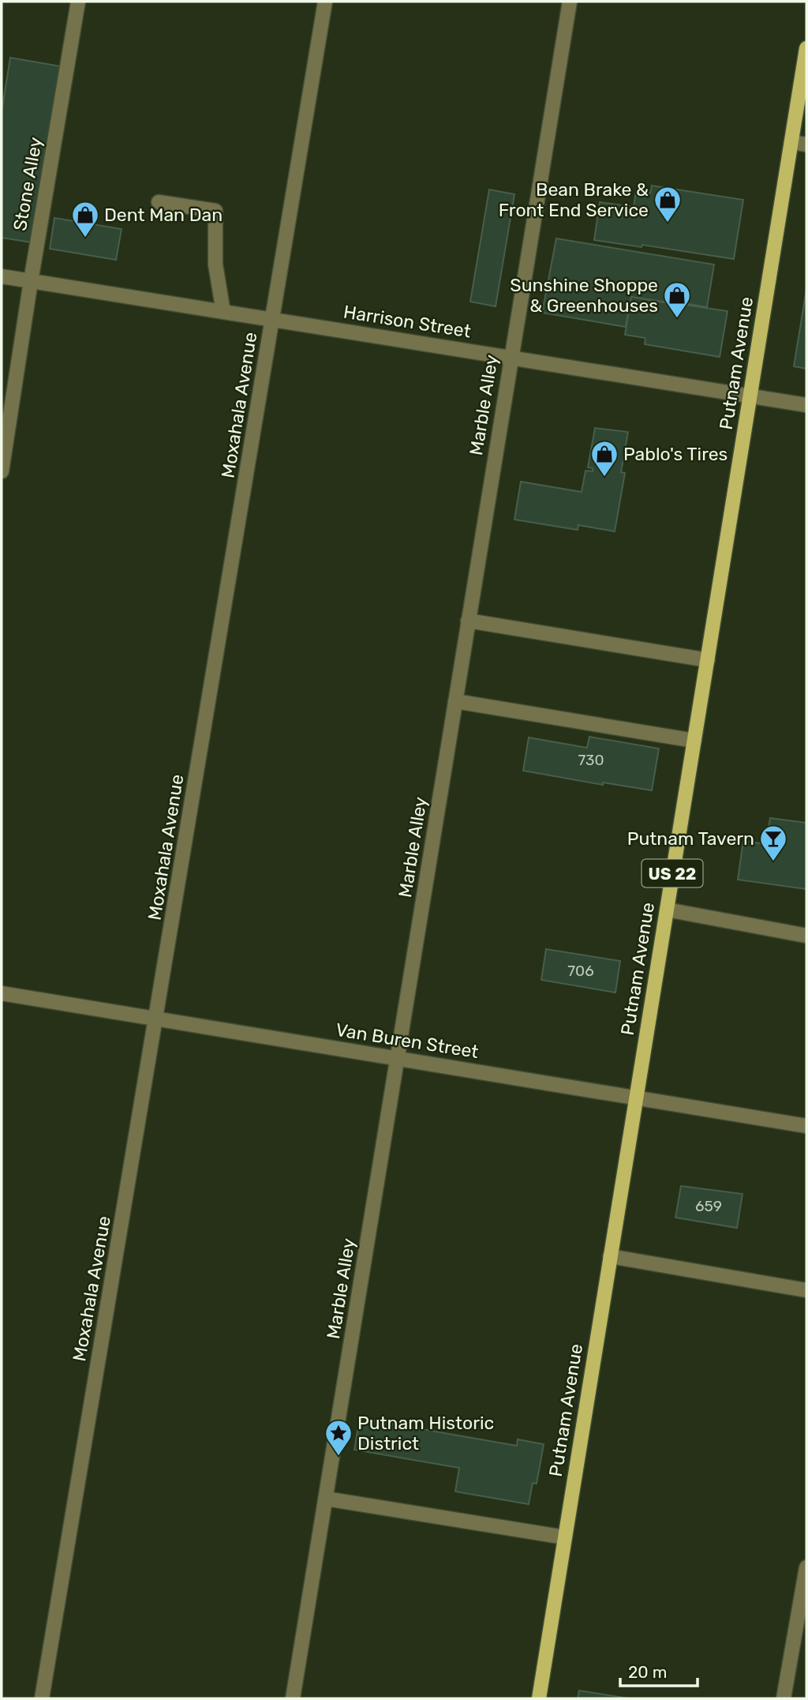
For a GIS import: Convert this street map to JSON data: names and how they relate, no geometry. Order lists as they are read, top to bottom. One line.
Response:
{"streets":{"main road":["Putnam Avenue","US 22"],"street":["Stone Alley","Harrison Street","Moxahala Avenue","Marble Alley","Van Buren Street"]},"crossings":[["Stone Alley","Harrison Street"],["Harrison Street","Putnam Avenue"],["Harrison Street","Moxahala Avenue"],["Harrison Street","Marble Alley"],["Putnam Avenue","Van Buren Street"],["Moxahala Avenue","Van Buren Street"],["Marble Alley","Van Buren Street"]],"places":{"shop":["Bean Brake & Front End Service","Dent Man Dan","Sunshine Shoppe & Greenhouses","Pablo's Tires"],"bar":["Putnam Tavern"],"place":["Putnam Historic District"]},"house_numbers":["730","706","659"],"scale_bar":"20 m"}
